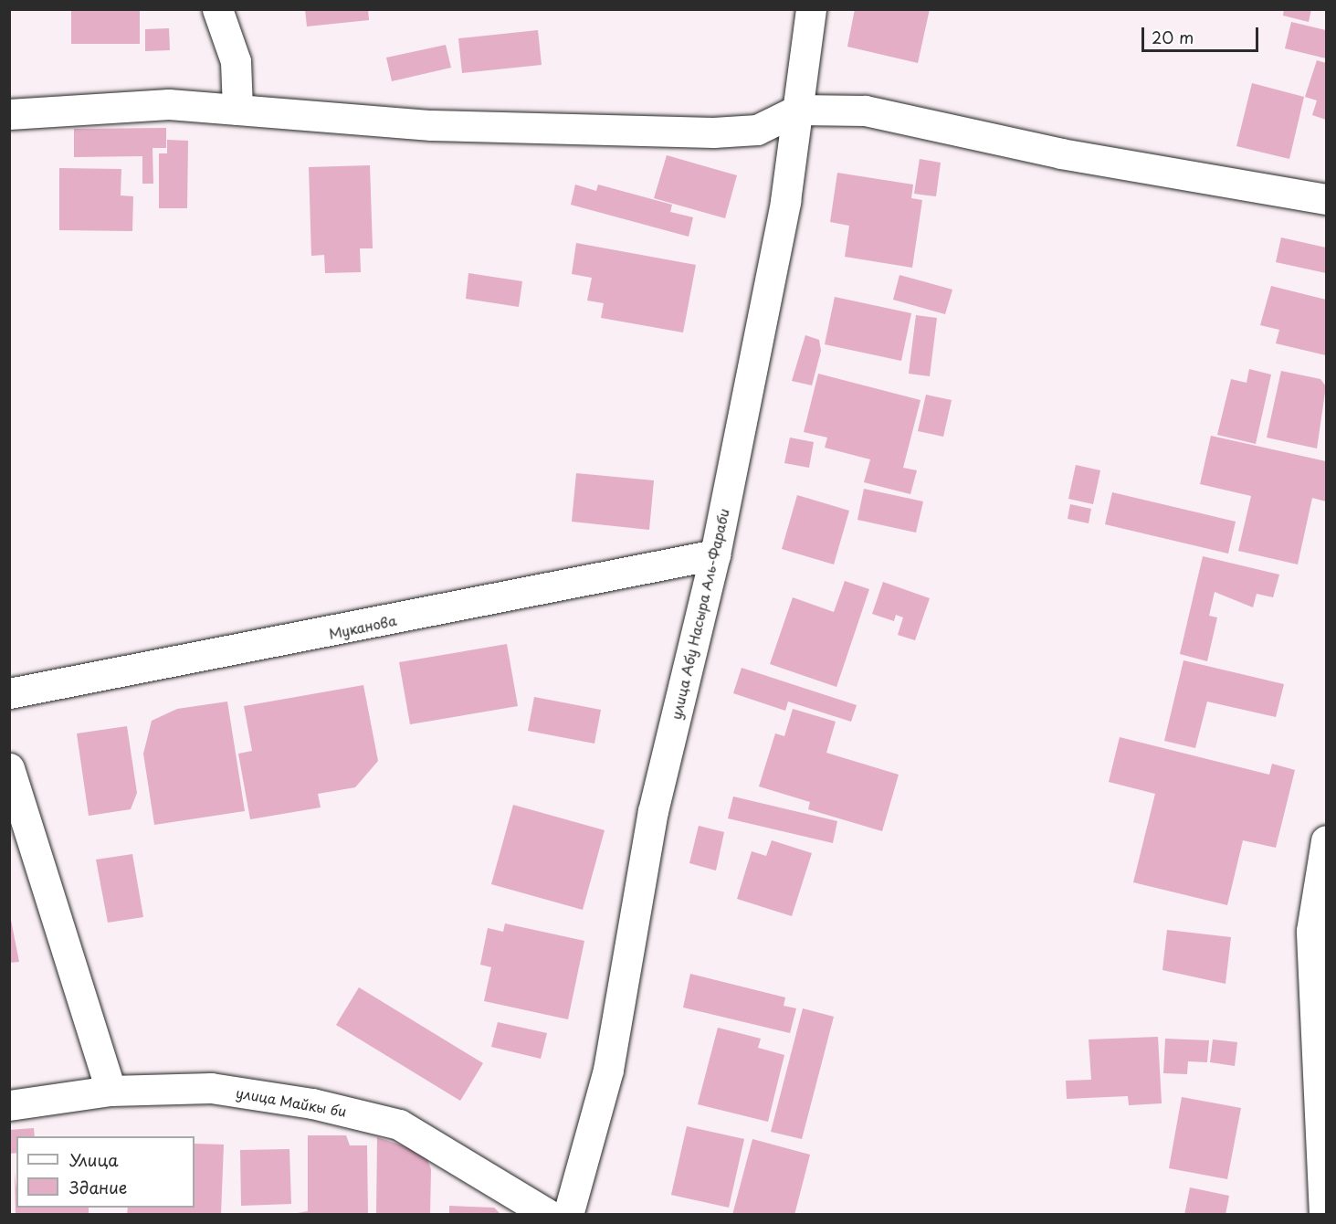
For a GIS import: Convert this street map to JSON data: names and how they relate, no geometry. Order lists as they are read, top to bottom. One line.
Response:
{"streets":{"street":["улица Абу Насыра Аль-Фараби","Муканова","улица Майкы би"]},"crossings":[["улица Абу Насыра Аль-Фараби","Муканова"]],"legend":["Улица","Здание"],"scale_bar":"20 m"}
